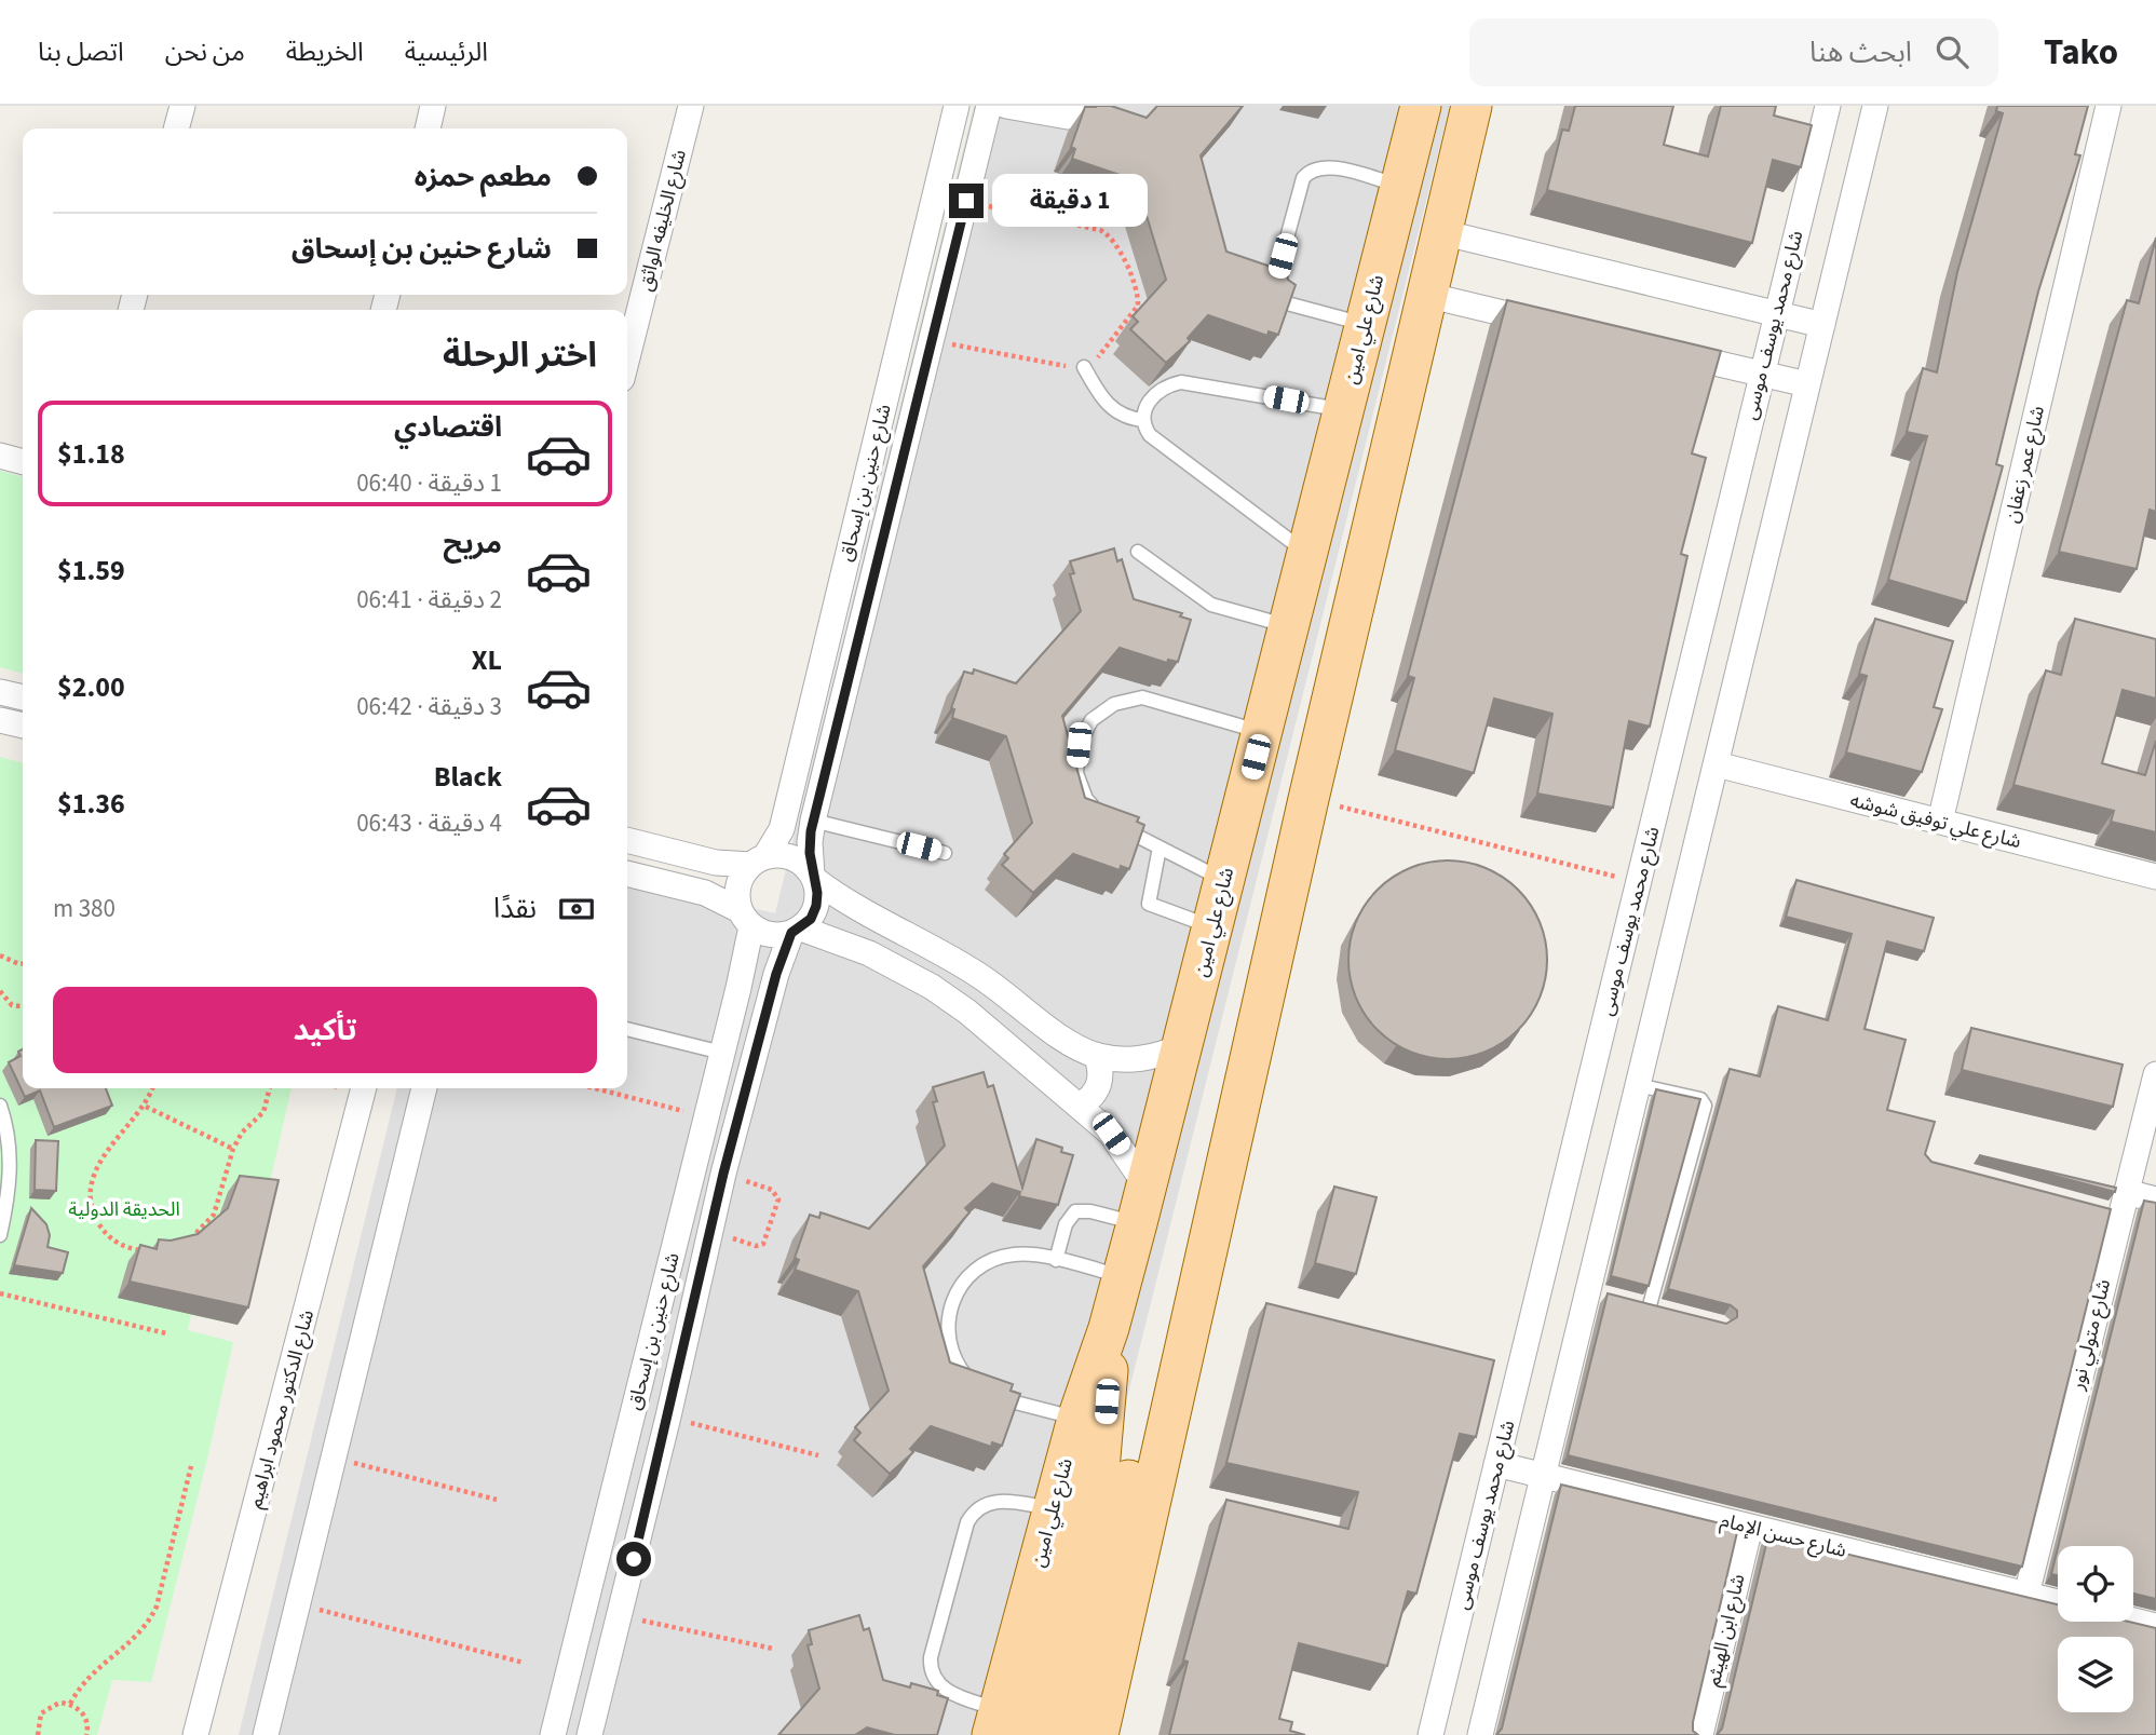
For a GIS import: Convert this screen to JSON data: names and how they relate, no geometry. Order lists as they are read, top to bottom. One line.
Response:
{"streets":{"main road":["شارع علي امين"],"street":["شارع الخليفه الواثق","شارع محمد يوسف موسى","شارع عمر زعفان","شارع حنين بن إسحاق","شارع علي توفيق شوشه","شارع متولي نور","شارع الدكتور محمود ابراهيم","شارع حسن الإمام","شارع ابن الهيثم"]},"crossings":[["شارع محمد يوسف موسى","شارع حسن الإمام"],["شارع عمر زعفان","شارع علي توفيق شوشه"],["شارع متولي نور","شارع حسن الإمام"],["شارع حسن الإمام","شارع ابن الهيثم"]],"parks":["الحديقة الدولية"],"page":{"header":"Tako","search":"ابحث هنا","nav":["الرئيسية","الخريطة","من نحن","اتصل بنا"],"banner":["مطعم حمزه","شارع حنين بن إسحاق"],"bubble":"1 دقيقة","heading":"اختر الرحلة","list":[{"name":"اقتصادي","note":"1 دقيقة · 06:40","value":"$1.18"},{"name":"مريح","note":"2 دقيقة · 06:41","value":"$1.59"},{"name":"XL","note":"3 دقيقة · 06:42","value":"$2.00"},{"name":"Black","note":"4 دقيقة · 06:43","value":"$1.36"}],"pay":["نقدًا","380 m"],"buttons":"تأكيد"}}
